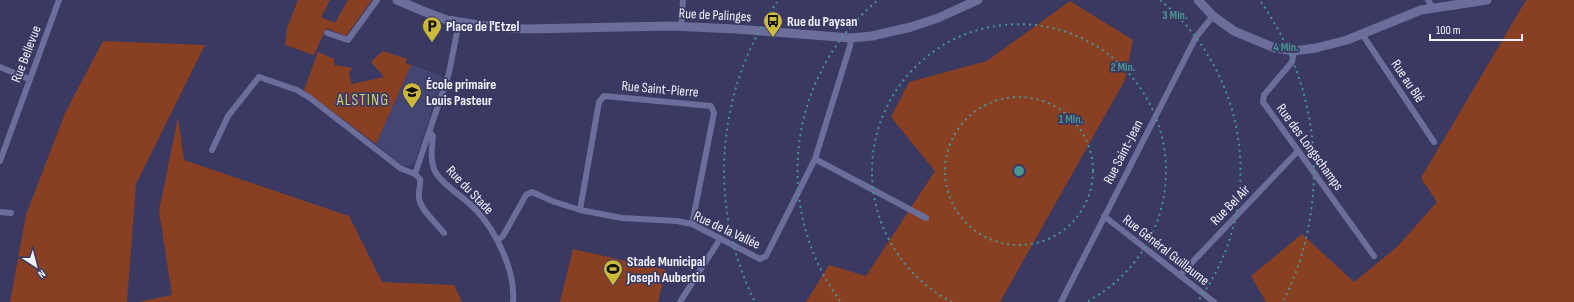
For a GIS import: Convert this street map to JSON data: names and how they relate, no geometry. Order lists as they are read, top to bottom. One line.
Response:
{"streets":{"main road":["Rue de Palinges"],"street":["Rue Bellevue","Rue au Blé","Rue Saint-Pierre","Rue des Longschamps","Rue Saint-Jean","Rue du Stade","Rue Bel Air","Rue de la Vallée","Rue Général Guillaume"]},"crossings":[["Rue de Palinges","Rue de la Vallée"],["Rue Saint-Pierre","Rue de la Vallée"],["Rue des Longschamps","Rue Bel Air"],["Rue Saint-Jean","Rue Général Guillaume"],["Rue du Stade","Rue de la Vallée"],["Rue Bel Air","Rue Général Guillaume"]],"districts":["ALSTING"],"places":{"bus stop":["Rue du Paysan"],"parking":["Place de l'Etzel"],"school or university":["École primaire Louis Pasteur"],"sports":["Stade Municipal Joseph Aubertin"]},"scale_bar":"100 m","north":"bottom right","rings":["3 Min.","4 Min.","2 Min.","1 Min."]}
